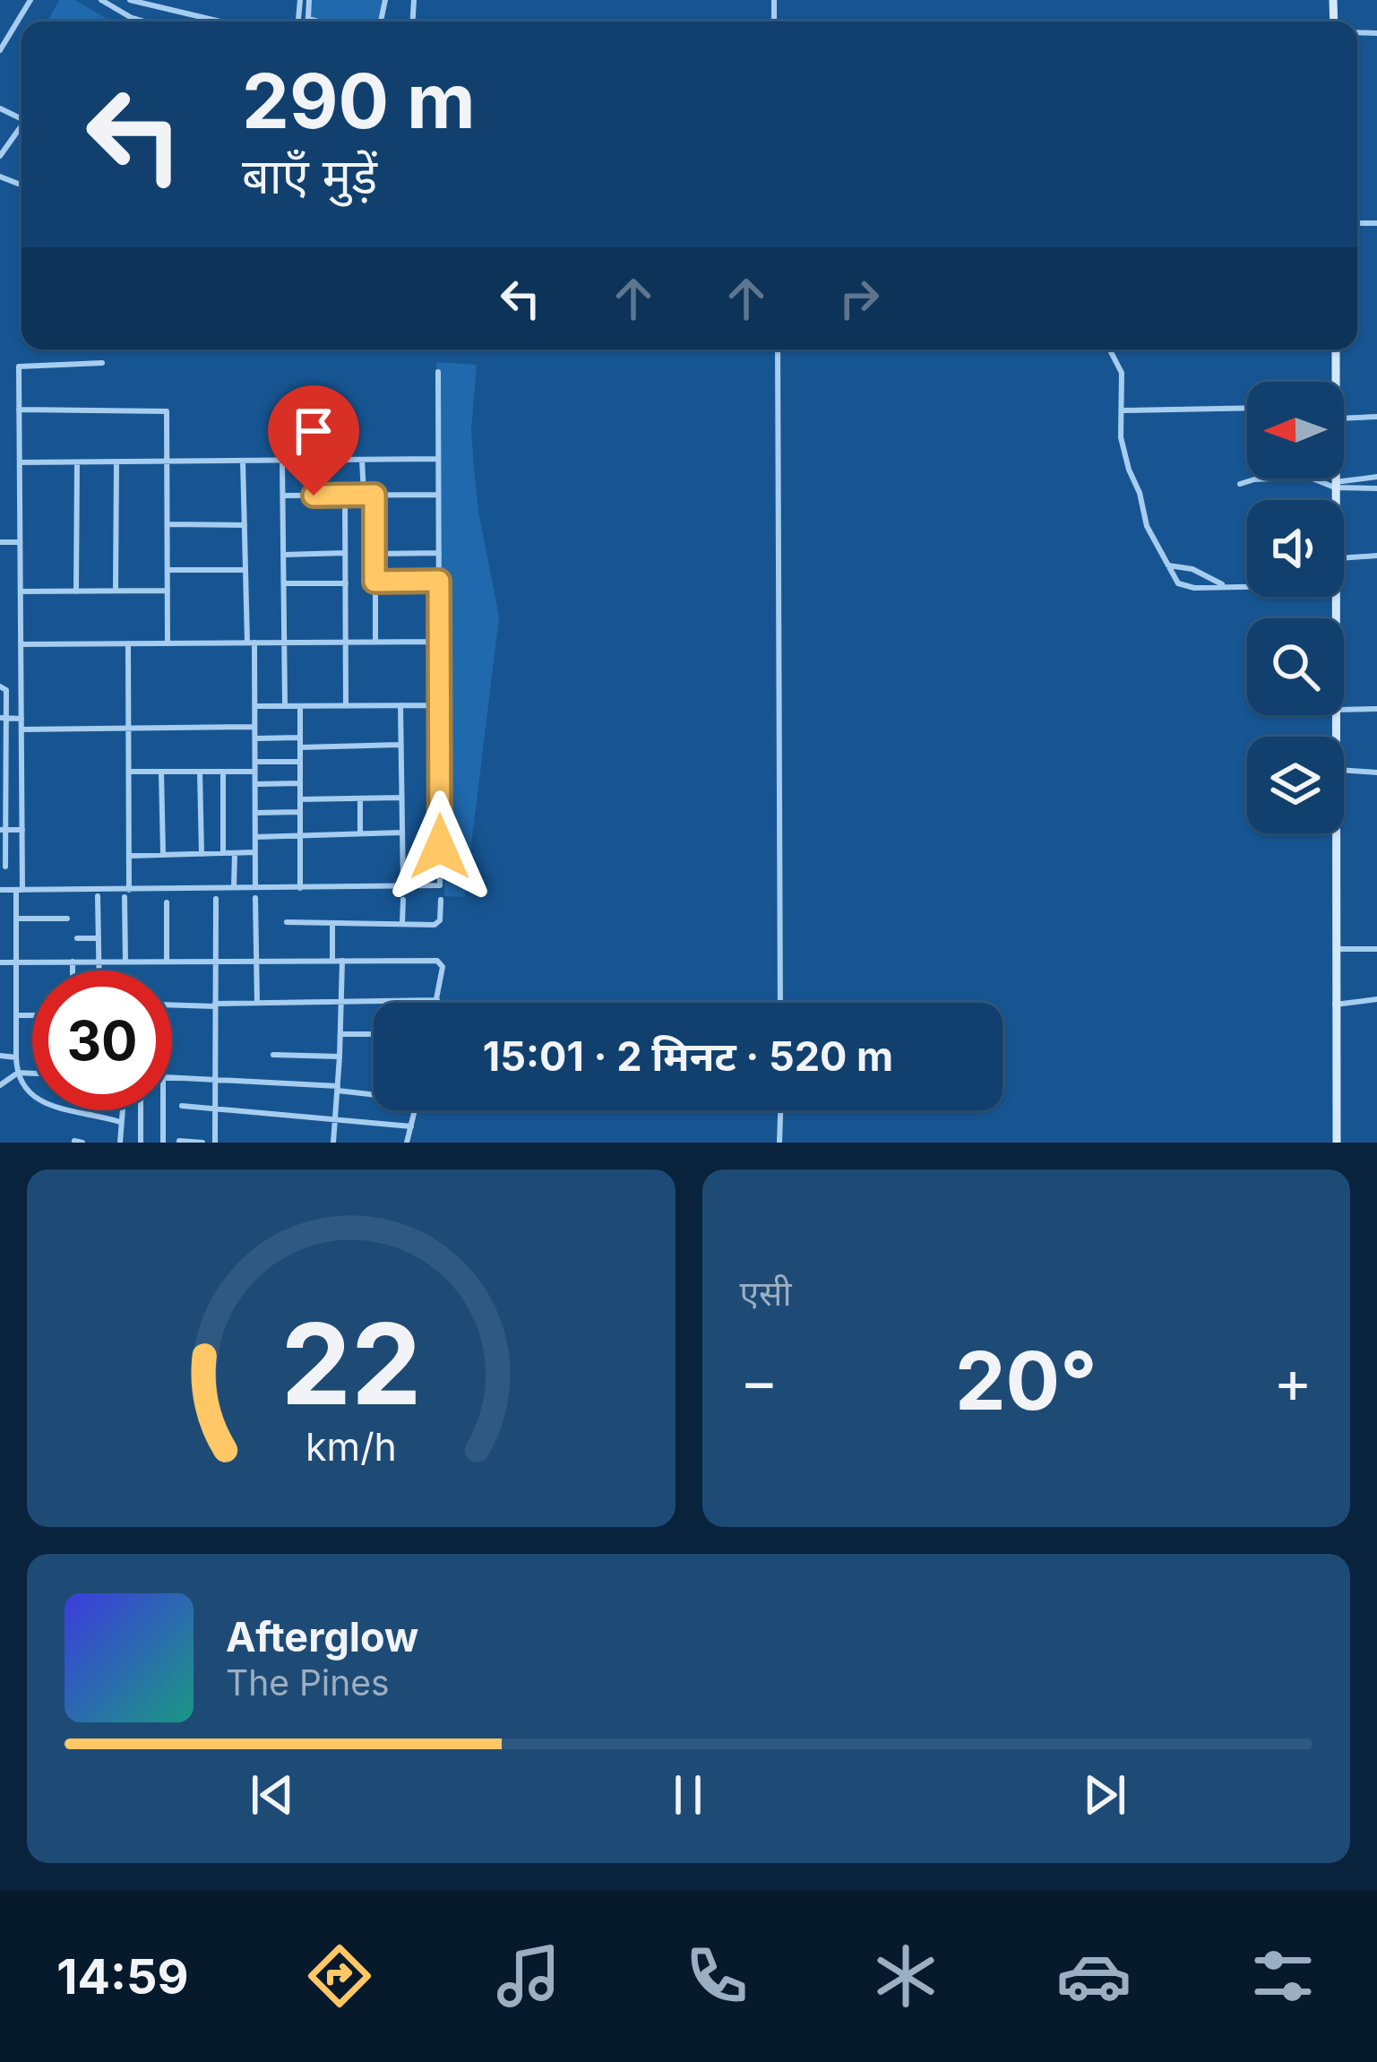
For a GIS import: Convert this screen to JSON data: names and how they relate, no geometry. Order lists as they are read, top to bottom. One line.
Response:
{"north":"left","page":{"turn":["290 m","बाएँ मुड़ें"],"limit":"30","trip":"15:01 · 2 मिनट · 520 m","tile":"एसी","heat":["−","20°","+"],"song":["Afterglow","The Pines"],"tabs":"14:59","gauge":["22","km/h"]}}
